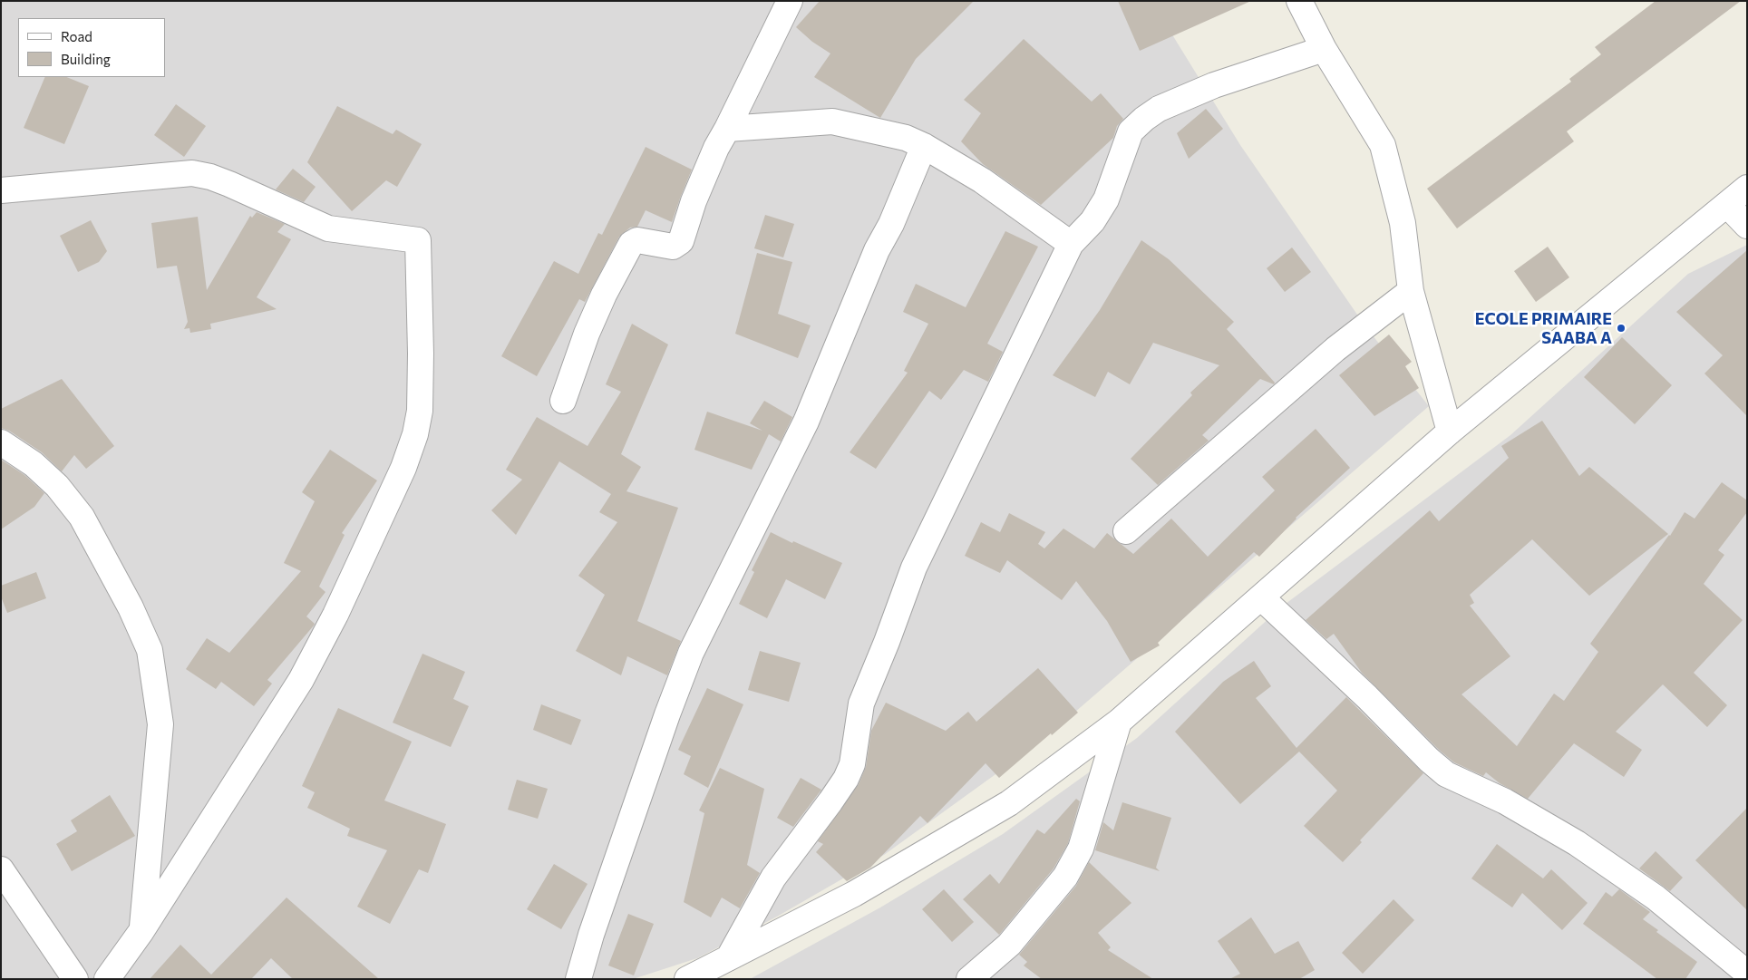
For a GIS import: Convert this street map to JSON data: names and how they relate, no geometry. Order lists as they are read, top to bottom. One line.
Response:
{"places":["ECOLE PRIMAIRE SAABA A"],"legend":["Road","Building"]}
